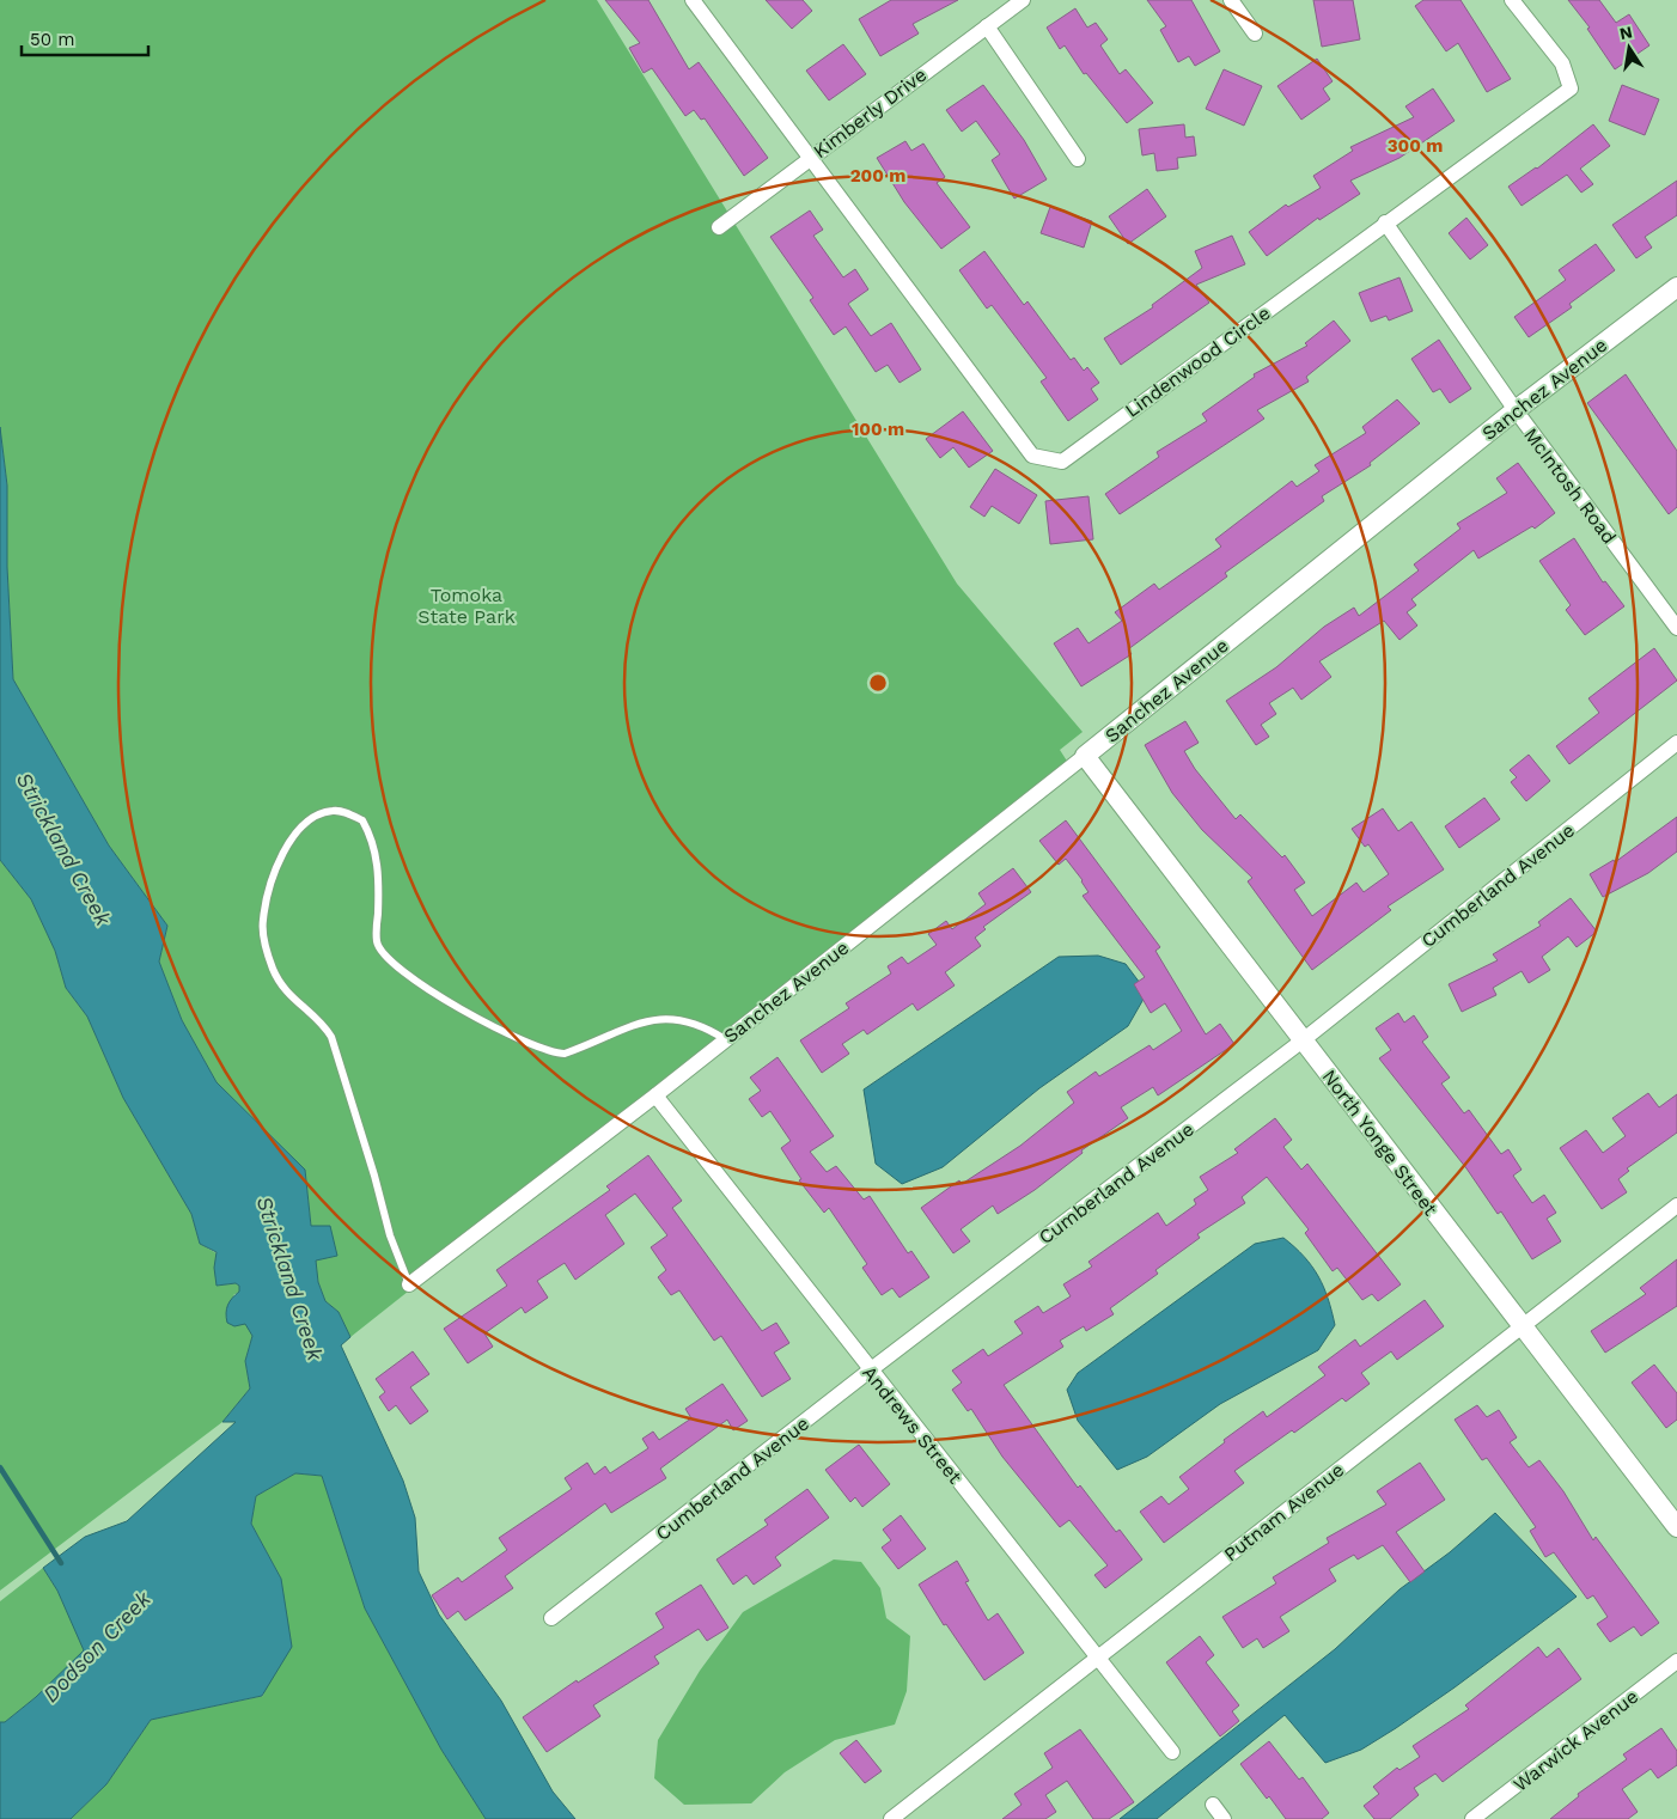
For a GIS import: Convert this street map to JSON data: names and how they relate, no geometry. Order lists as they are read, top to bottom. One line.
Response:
{"streets":{"street":["Kimberly Drive","Lindenwood Circle","Sanchez Avenue","McIntosh Road","Cumberland Avenue","North Yonge Street","Andrews Street","Putnam Avenue","Warwick Avenue"]},"crossings":[["Kimberly Drive","Lindenwood Circle"],["Lindenwood Circle","McIntosh Road"],["Sanchez Avenue","McIntosh Road"],["Sanchez Avenue","North Yonge Street"],["Sanchez Avenue","Andrews Street"],["Cumberland Avenue","North Yonge Street"],["Cumberland Avenue","Andrews Street"],["North Yonge Street","Putnam Avenue"],["Andrews Street","Putnam Avenue"]],"water":["Strickland Creek","Dodson Creek"],"parks":["Tomoka State Park"],"scale_bar":"50 m","north":"top","rings":["300 m","200 m","100 m"]}
